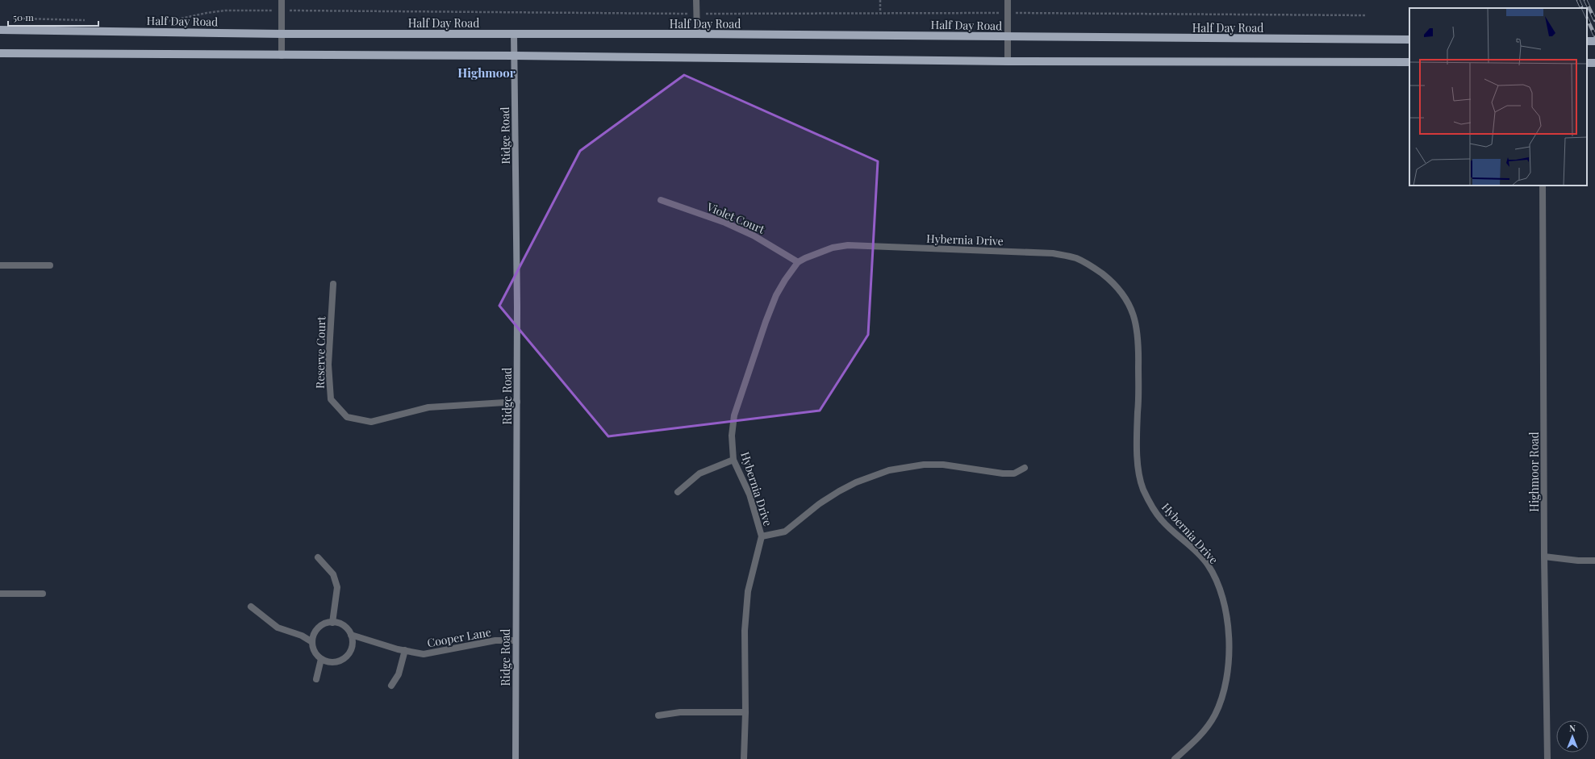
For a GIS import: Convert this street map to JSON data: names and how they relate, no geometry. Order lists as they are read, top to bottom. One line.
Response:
{"streets":{"main road":["Half Day Road"],"street":["Ridge Road","Violet Court","Hybernia Drive","Reserve Court","Highmoor Road","Cooper Lane"]},"crossings":[["Half Day Road","Ridge Road"],["Ridge Road","Reserve Court"],["Ridge Road","Cooper Lane"],["Violet Court","Hybernia Drive"]],"districts":["Highmoor"],"scale_bar":"50 m","north":"top"}
